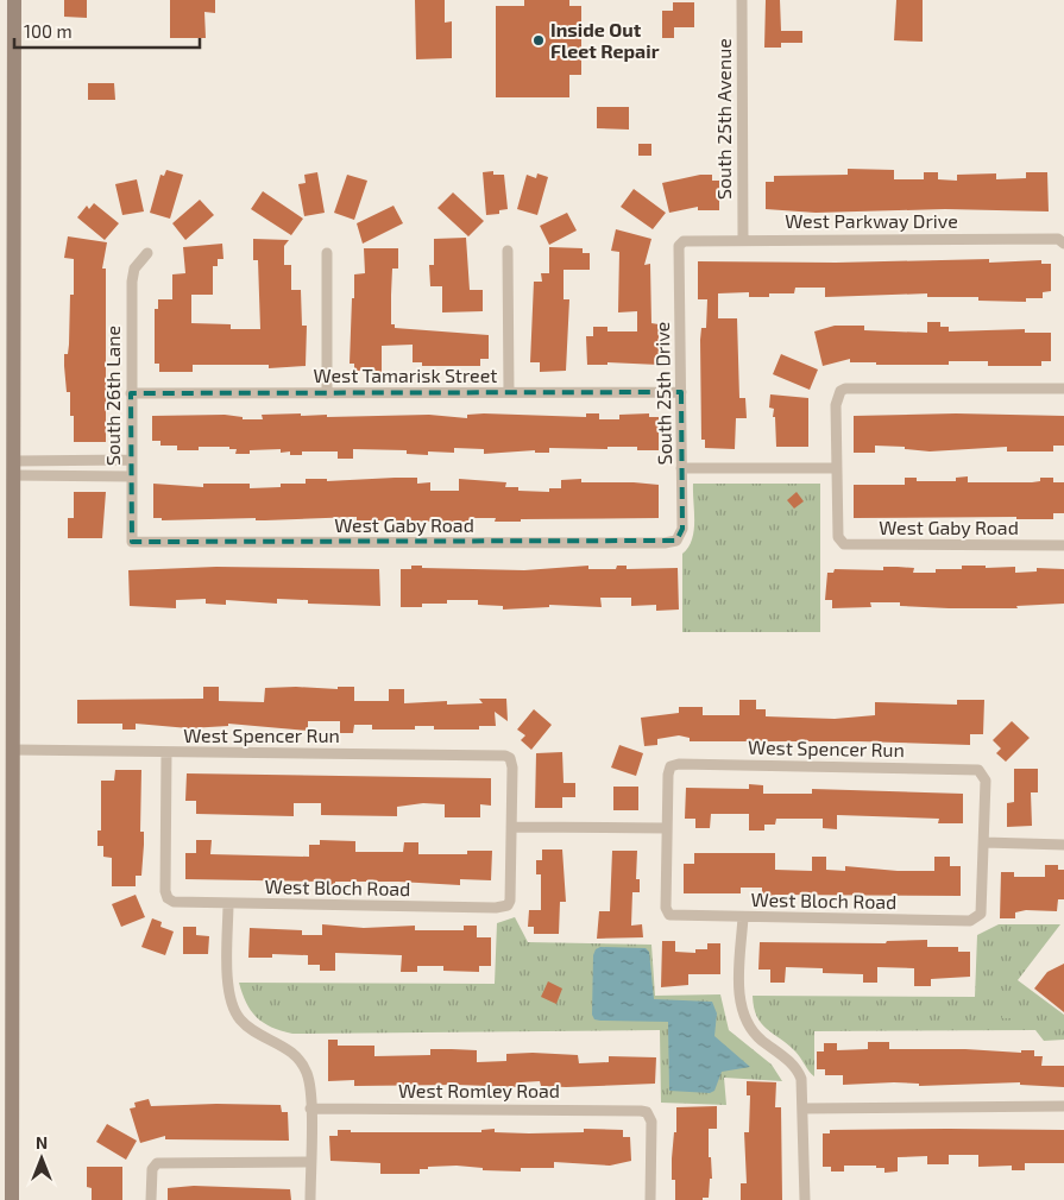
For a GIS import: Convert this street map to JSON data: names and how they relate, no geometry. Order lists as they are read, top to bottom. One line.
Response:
{"streets":{"street":["South 25th Avenue","West Parkway Drive","West Tamarisk Street","South 25th Drive","South 26th Lane","West Gaby Road","West Spencer Run","West Bloch Road","West Romley Road"]},"crossings":[["South 25th Avenue","West Parkway Drive"],["West Parkway Drive","South 25th Drive"],["West Tamarisk Street","South 25th Drive"],["West Tamarisk Street","South 26th Lane"],["South 25th Drive","West Gaby Road"],["South 26th Lane","West Gaby Road"],["West Spencer Run","West Bloch Road"]],"places":["Inside Out Fleet Repair"],"scale_bar":"100 m","north":"top"}
